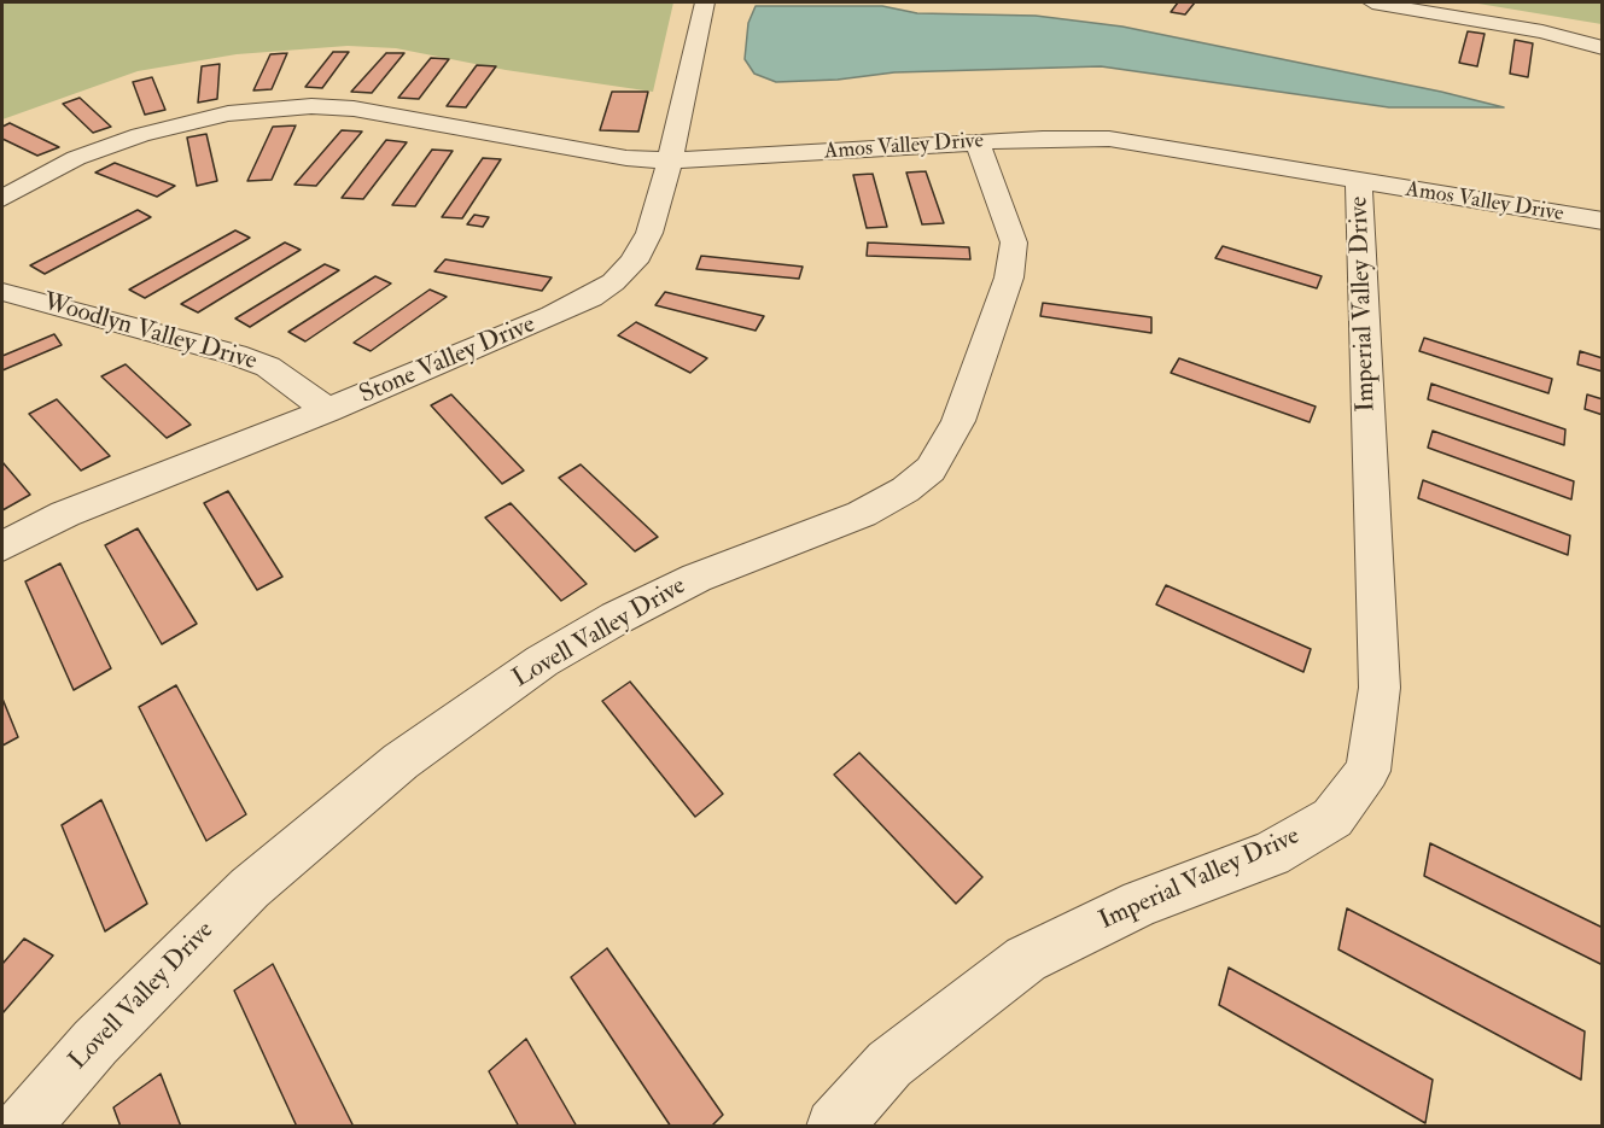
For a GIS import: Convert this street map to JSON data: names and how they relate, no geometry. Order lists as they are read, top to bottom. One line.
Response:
{"streets":{"street":["Amos Valley Drive","Imperial Valley Drive","Woodlyn Valley Drive","Stone Valley Drive","Lovell Valley Drive"]},"crossings":[["Amos Valley Drive","Imperial Valley Drive"],["Amos Valley Drive","Stone Valley Drive"],["Amos Valley Drive","Lovell Valley Drive"],["Woodlyn Valley Drive","Stone Valley Drive"]]}
